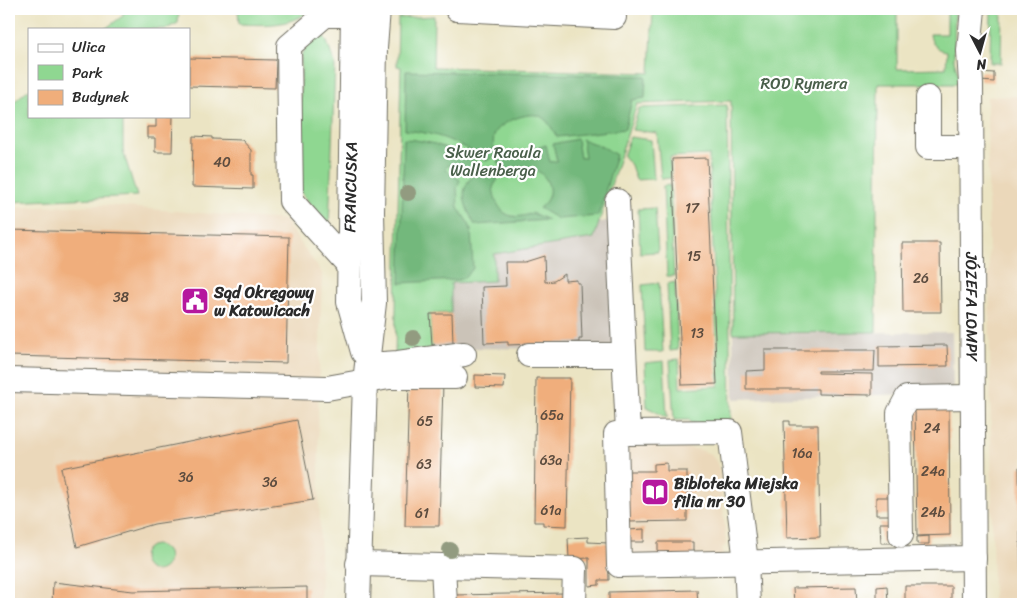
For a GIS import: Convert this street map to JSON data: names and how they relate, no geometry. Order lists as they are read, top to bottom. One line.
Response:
{"streets":{"street":["FRANCUSKA","JÓZEFA LOMPY"]},"parks":["ROD Rymera","Skwer Raoula Wallenberga"],"places":{"public building":["Sąd Okręgowy w Katowicach"],"library":["Bibloteka Miejska filia nr 30"]},"house_numbers":["40","17","15","26","38","13","65a","65","24","16a","63a","63","24a","36","36","61a","24b","61"],"legend":["Ulica","Park","Budynek"],"north":"bottom"}
